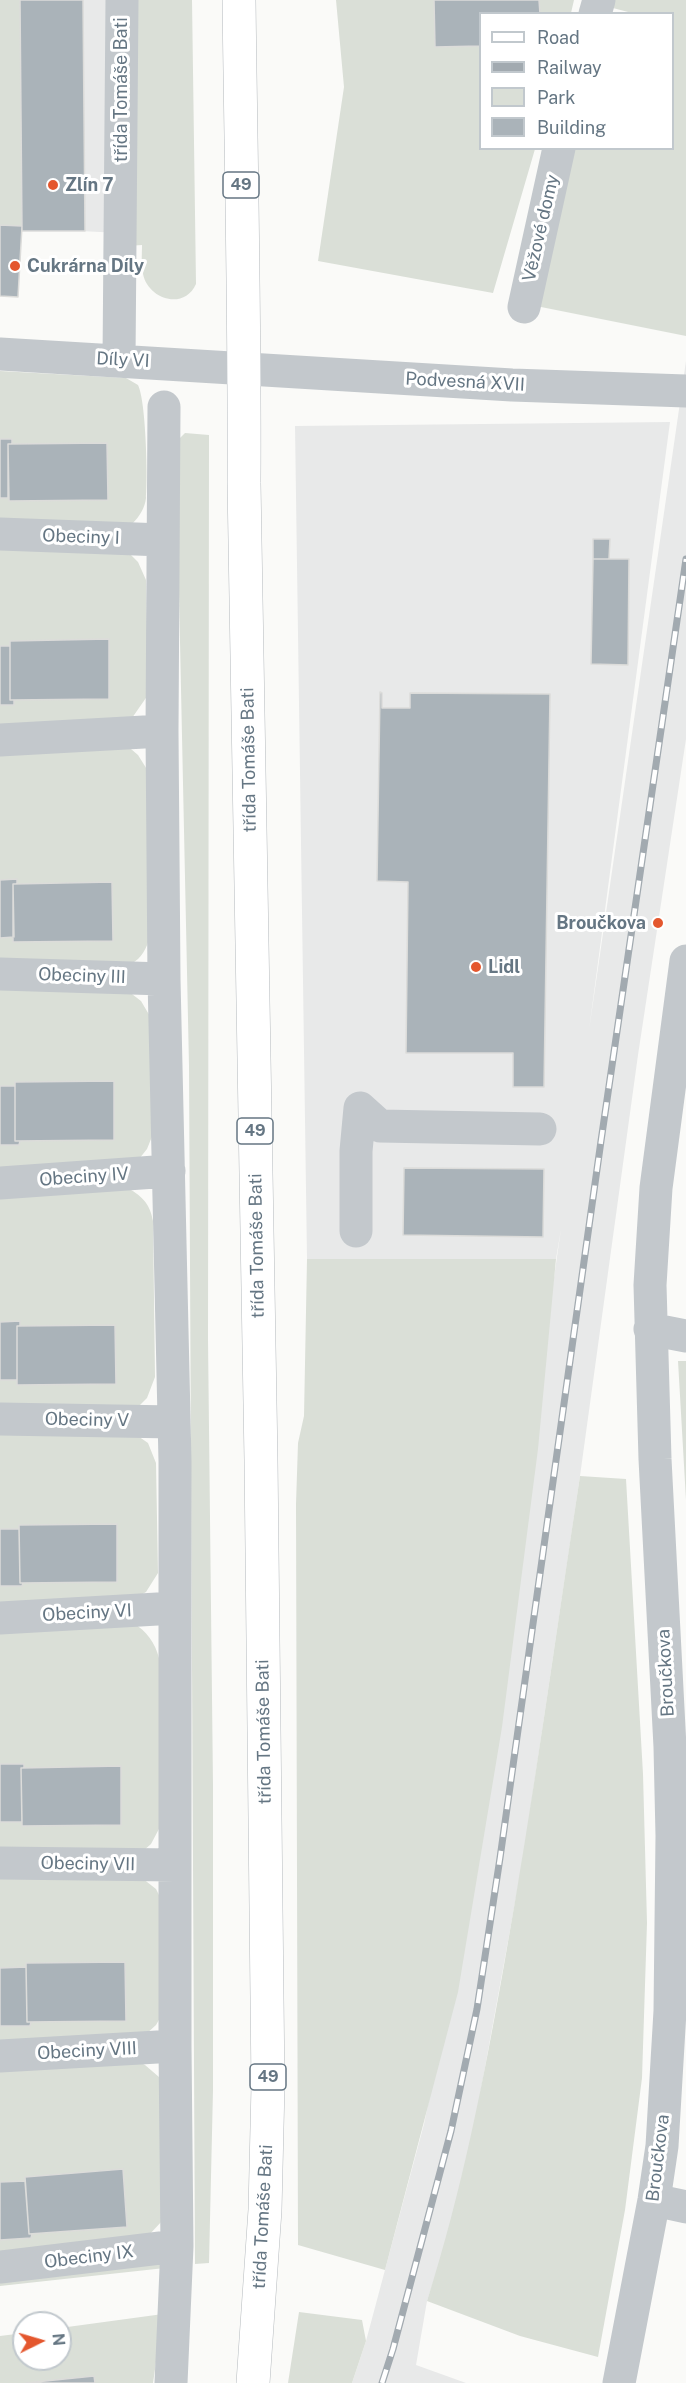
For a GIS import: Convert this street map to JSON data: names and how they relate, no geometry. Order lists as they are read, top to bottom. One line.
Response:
{"streets":{"main road":["třída Tomáše Bati","49"],"street":["Věžové domy","Díly VI","Podvesná XVII","Obeciny I","Obeciny III","Obeciny IV","Obeciny V","Obeciny VI","Broučkova","Obeciny VII","Obeciny VIII","Obeciny IX"]},"crossings":[["třída Tomáše Bati","Díly VI"],["třída Tomáše Bati","Podvesná XVII"],["Díly VI","Podvesná XVII"]],"places":["Zlín 7","Cukrárna Díly","Broučkova","Lidl"],"legend":["Road","Railway","Park","Building"],"north":"right"}
